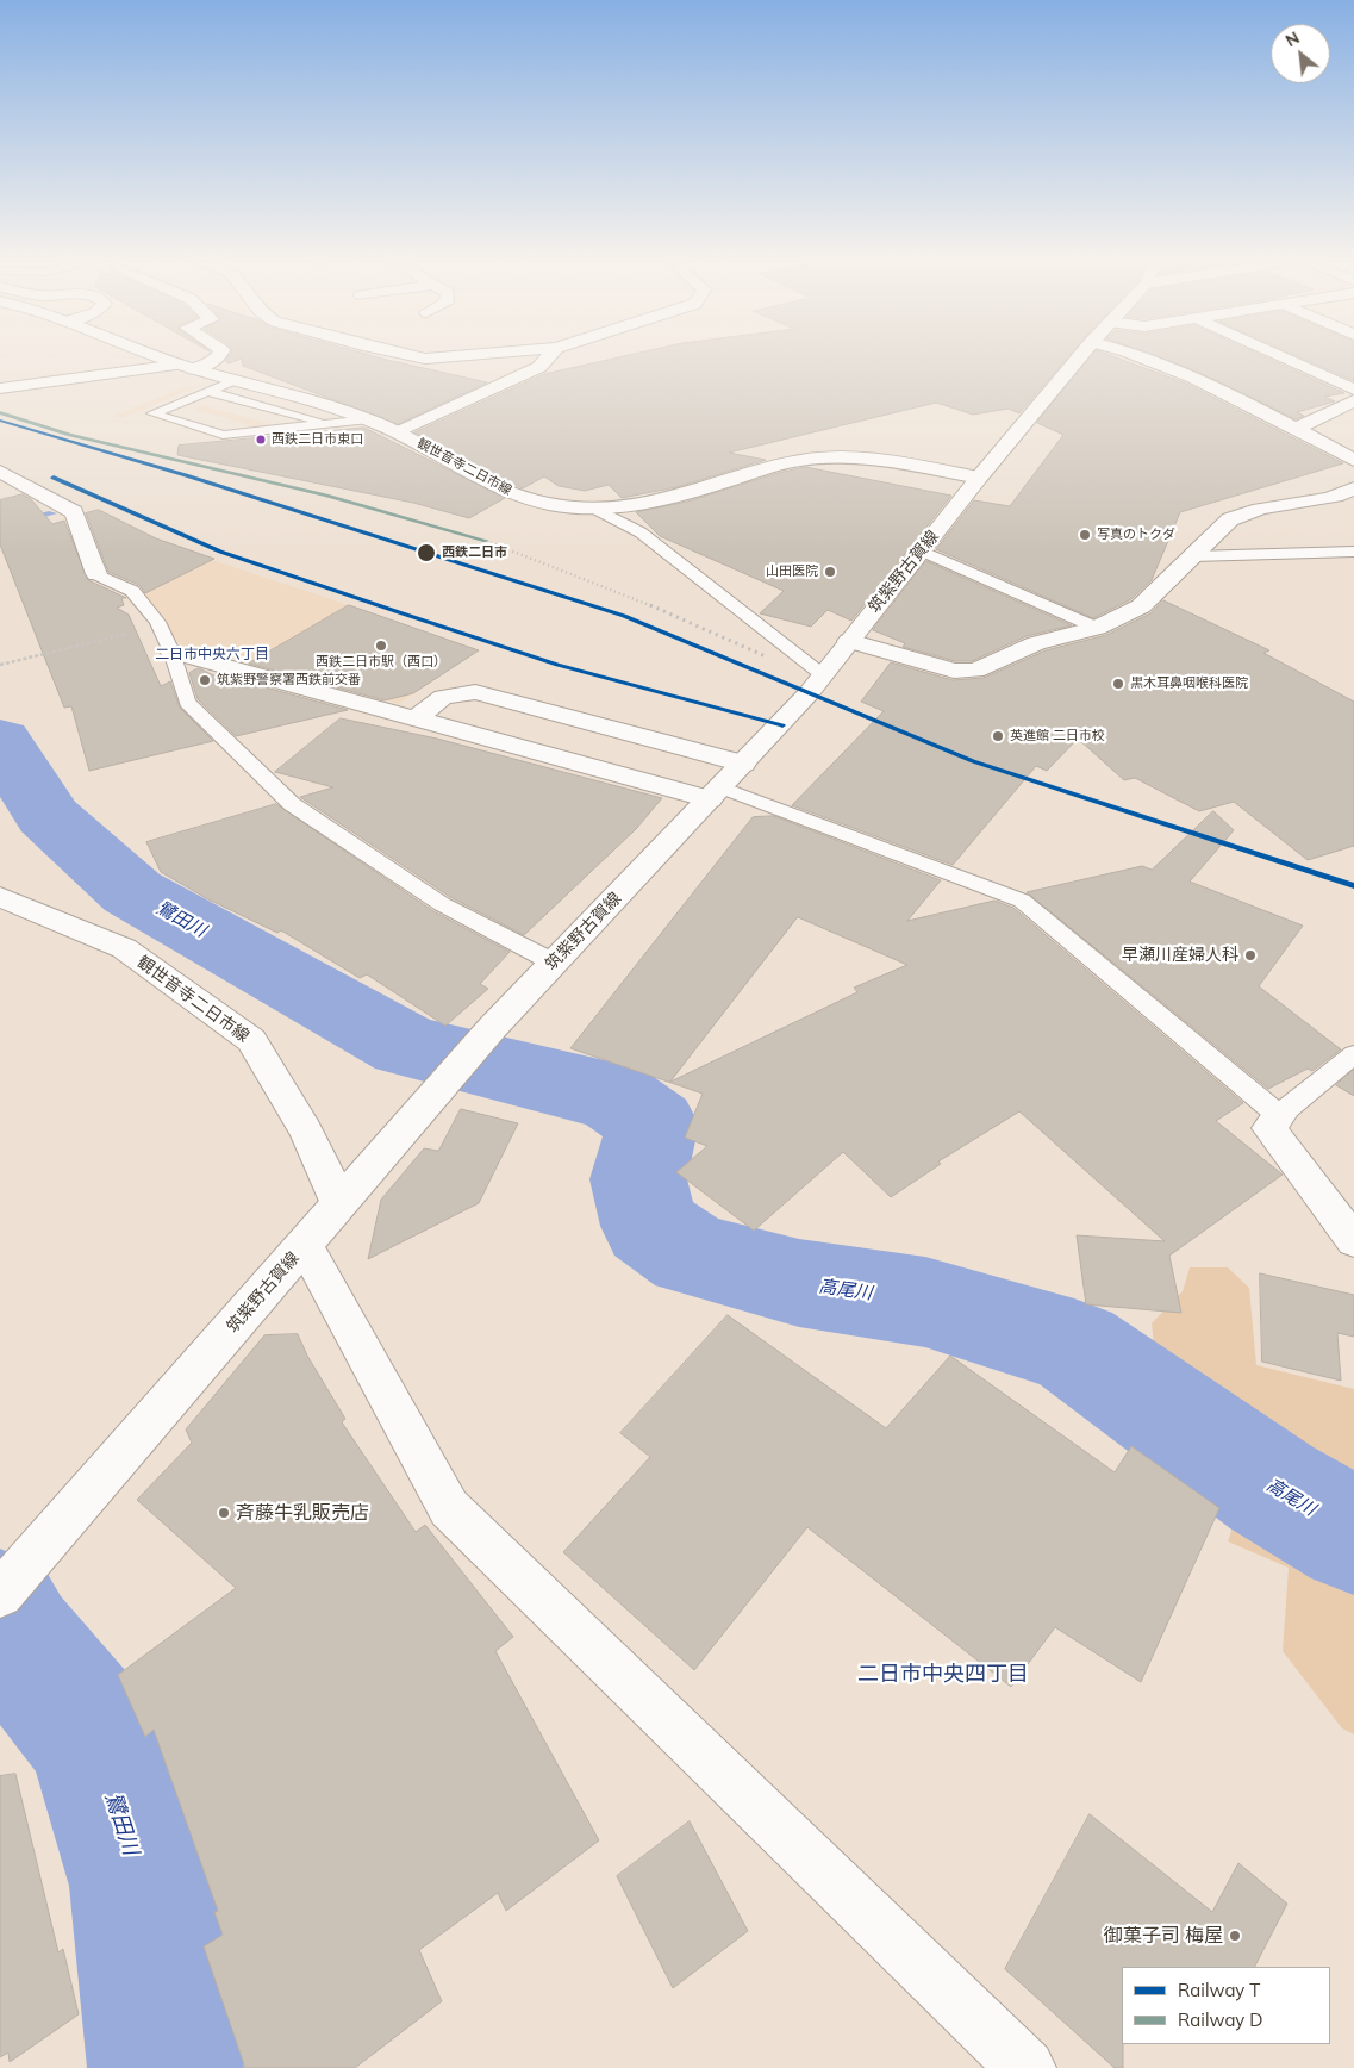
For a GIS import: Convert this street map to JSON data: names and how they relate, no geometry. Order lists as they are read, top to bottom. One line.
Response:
{"streets":{"street":["観世音寺二日市線","筑紫野古賀線"]},"crossings":[["観世音寺二日市線","筑紫野古賀線"]],"districts":["二日市中央六丁目","二日市中央四丁目"],"water":["鷺田川","高尾川"],"places":["西鉄二日市東口","写真のトクダ","西鉄二日市","山田医院","西鉄二日市駅（西口）","筑紫野警察署西鉄前交番","黒木耳鼻咽喉科医院","英進館 二日市校","早瀬川産婦人科","斉藤牛乳販売店","御菓子司 梅屋"],"lines":["rail line D","rail line T"],"legend":["Railway T","Railway D"],"north":"top left"}
